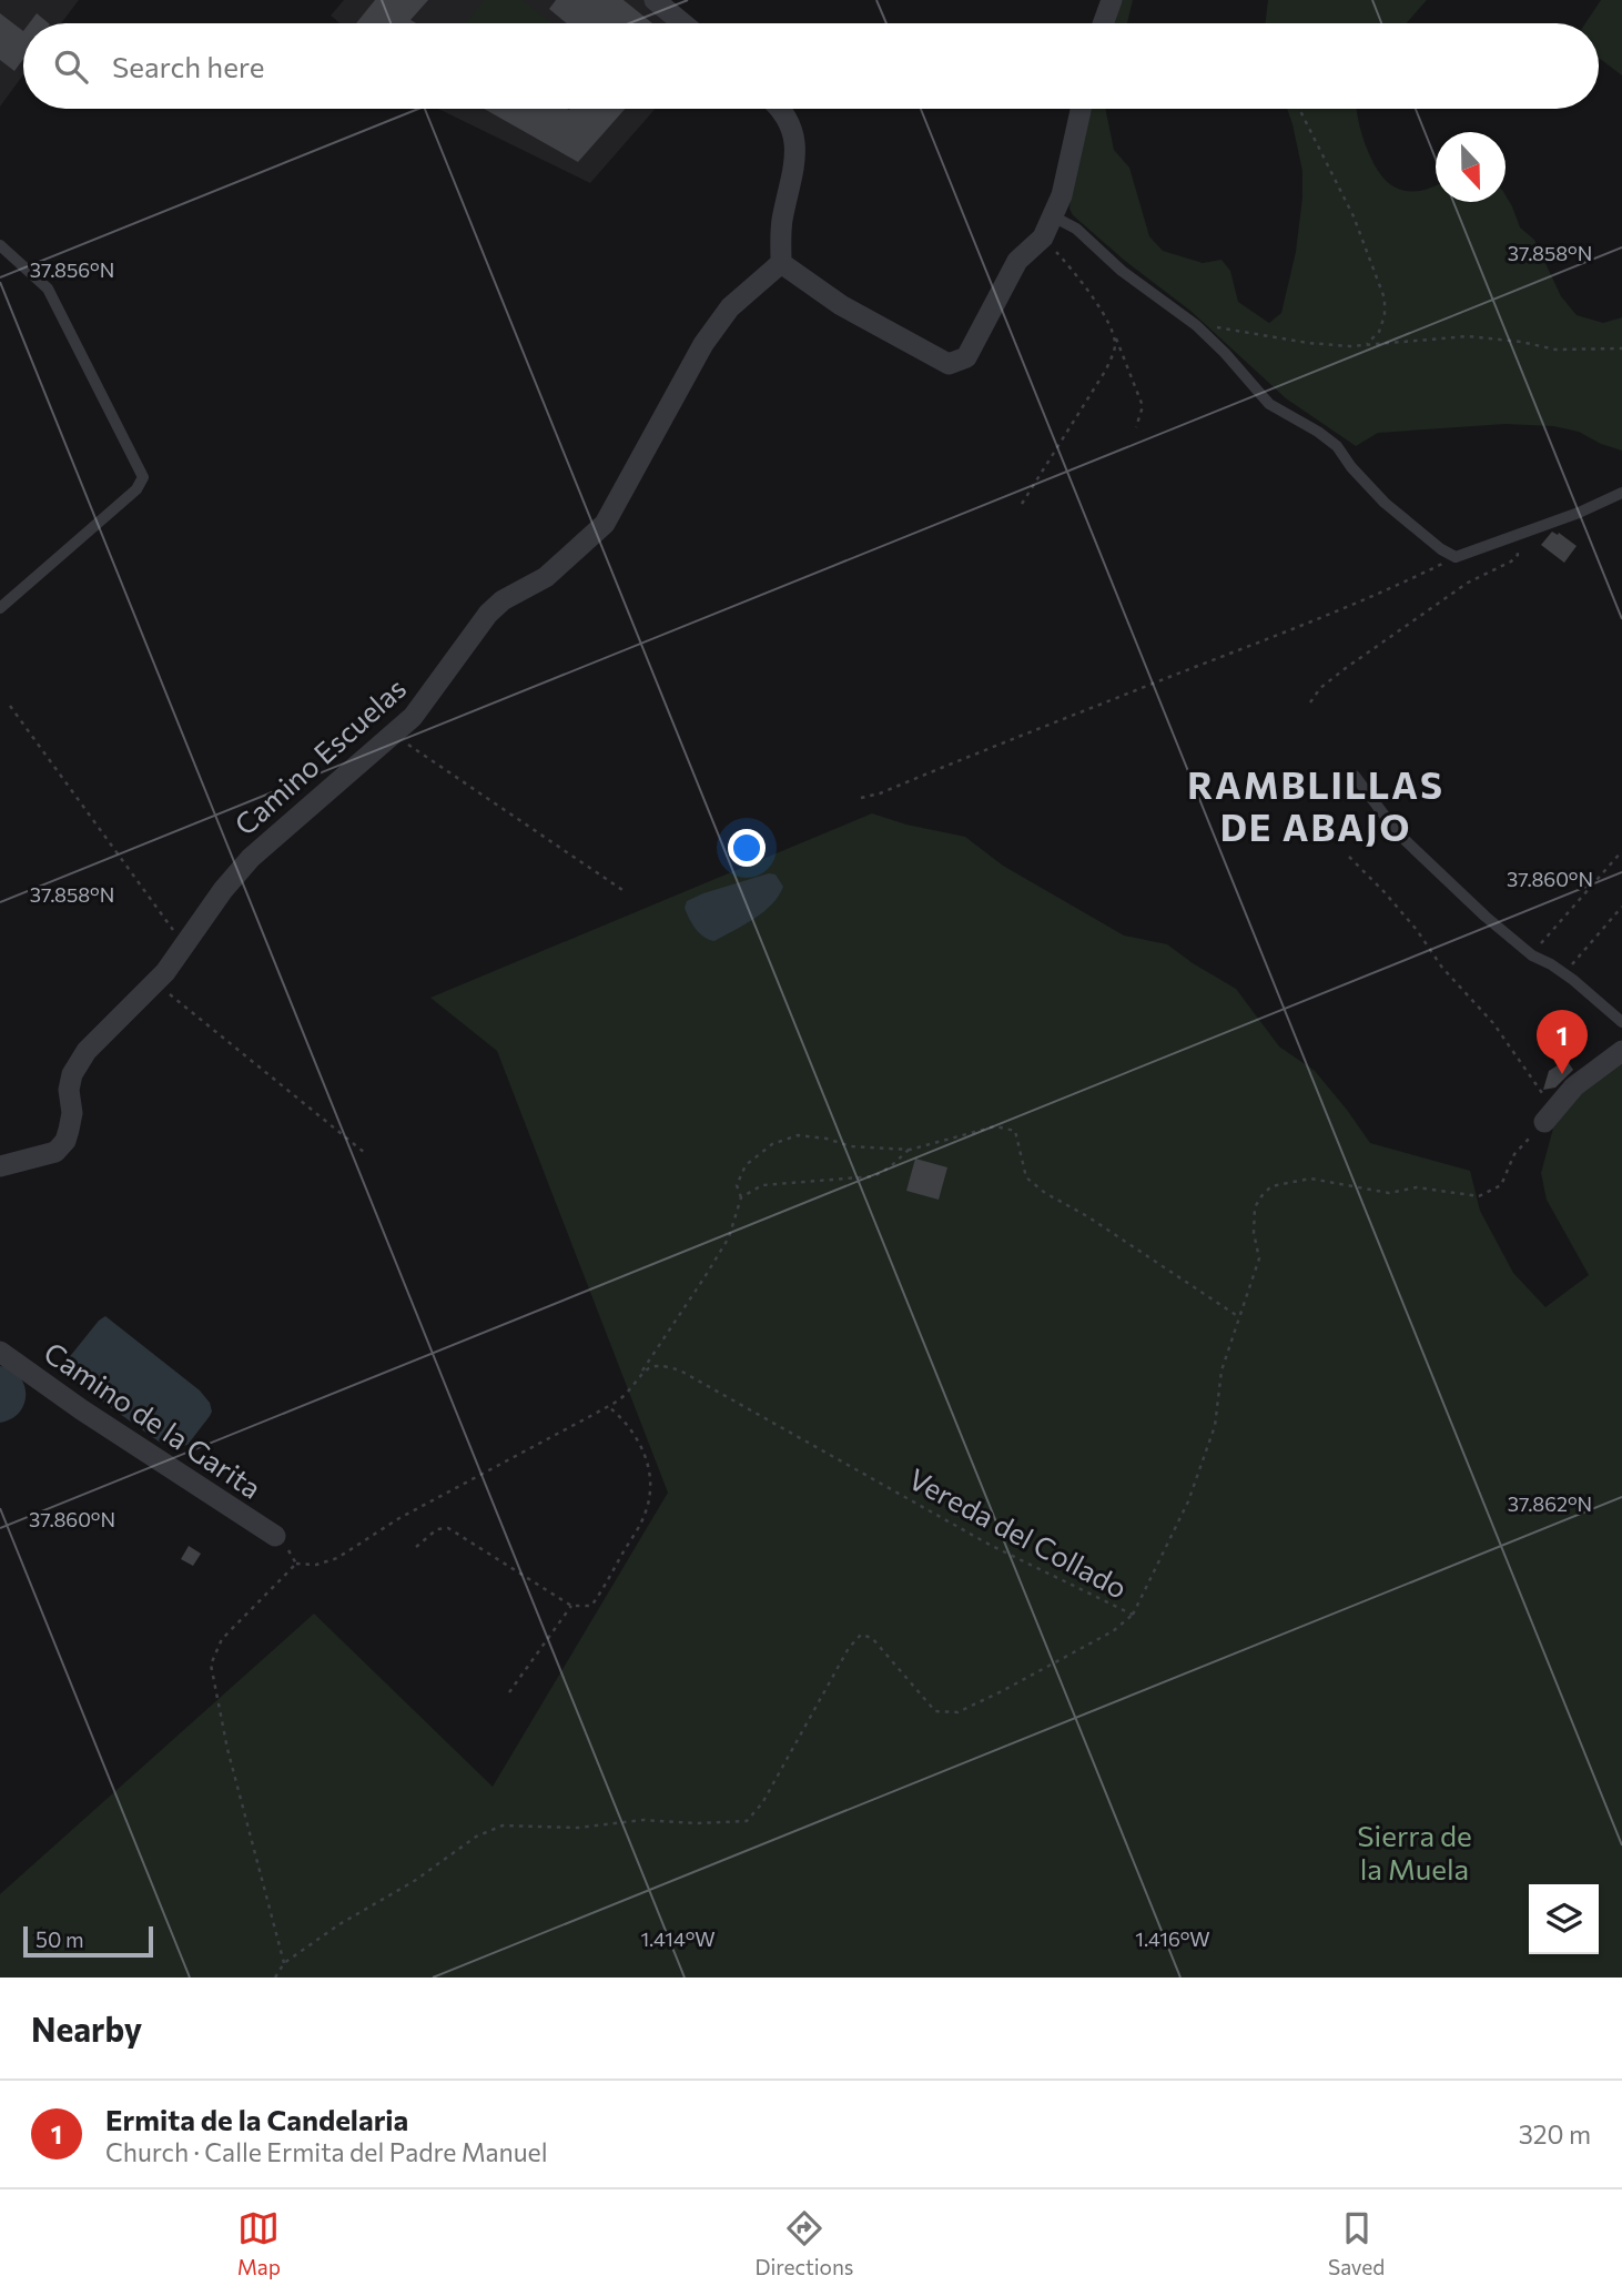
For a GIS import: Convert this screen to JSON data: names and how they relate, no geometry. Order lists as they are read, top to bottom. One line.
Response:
{"streets":{"street":["Camino Escuelas","Camino de la Garita"],"path":["Vereda del Collado"]},"districts":["RAMBLILLAS DE ABAJO"],"parks":["Sierra de la Muela"],"scale_bar":"50 m","north":"bottom","page":{"search":"Search here","pins":"1","scale":"50 m","heading":"Nearby","list":[{"mark":"1","name":"Ermita de la Candelaria","note":"Church · Calle Ermita del Padre Manuel","value":"320 m"}],"nav":["Map","Directions","Saved"]},"coordinates":["37.858°N","37.856°N","37.860°N","37.862°N","1.414°W","1.416°W"]}
